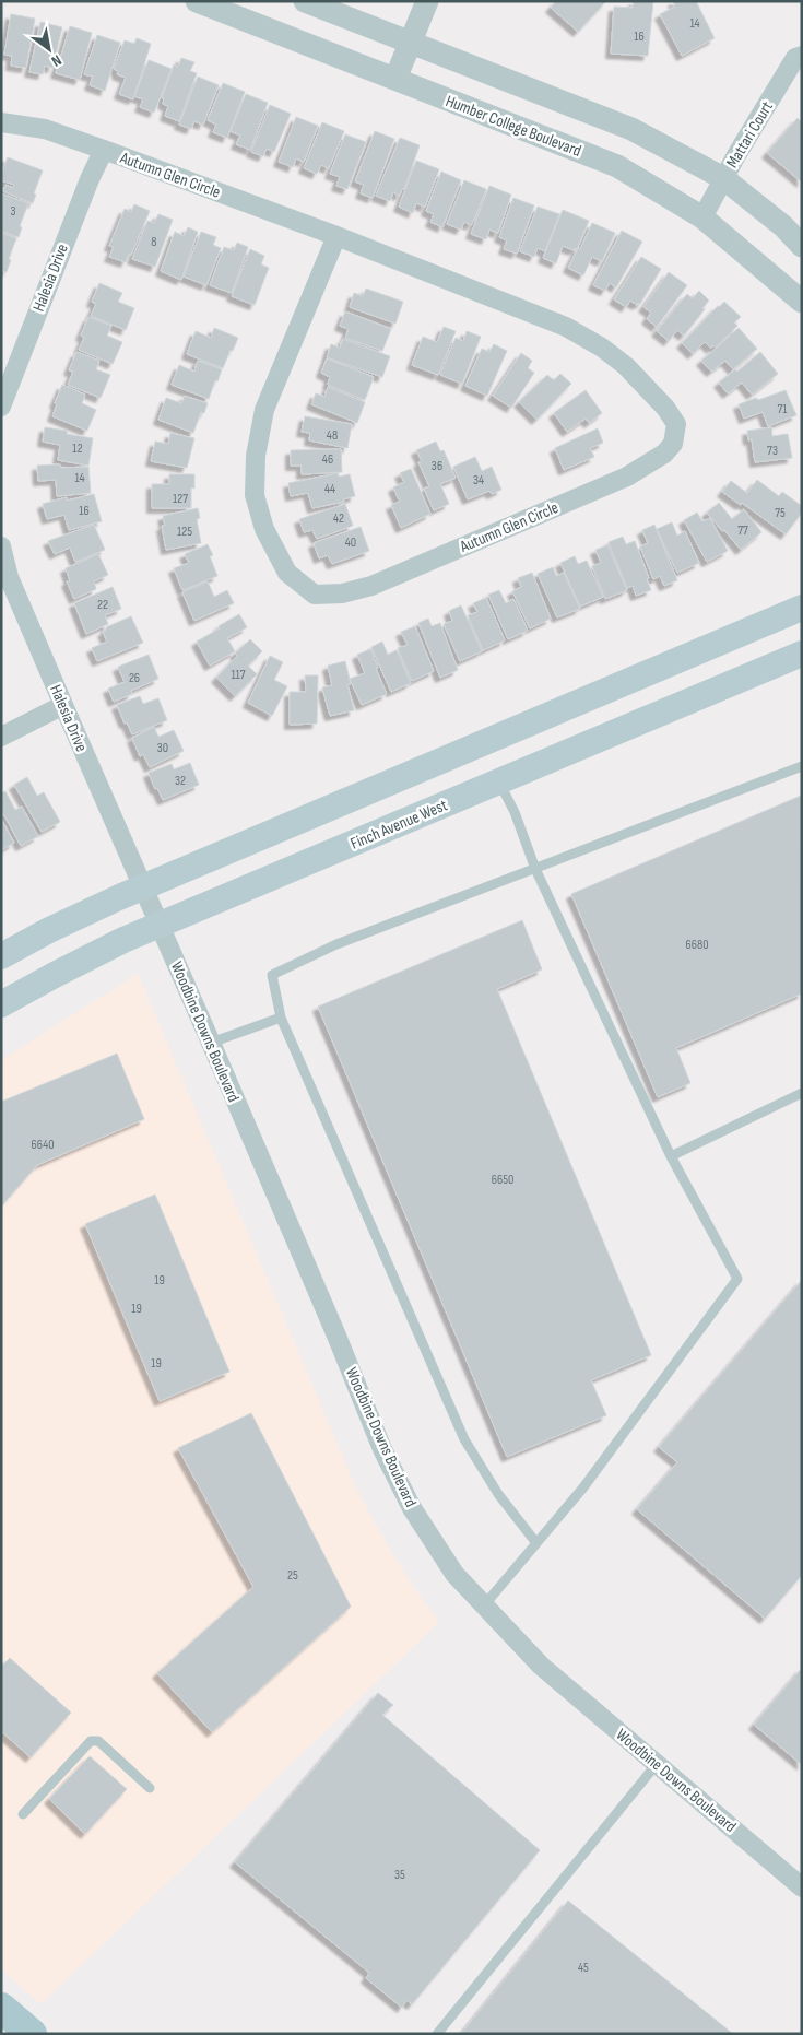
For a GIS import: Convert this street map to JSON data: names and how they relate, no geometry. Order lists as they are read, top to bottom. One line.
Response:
{"streets":{"main road":["Finch Avenue West"],"street":["Humber College Boulevard","Mattari Court","Autumn Glen Circle","Halesia Drive","Woodbine Downs Boulevard"]},"crossings":[["Humber College Boulevard","Mattari Court"],["Autumn Glen Circle","Halesia Drive"],["Halesia Drive","Finch Avenue West"],["Halesia Drive","Woodbine Downs Boulevard"],["Finch Avenue West","Woodbine Downs Boulevard"]],"house_numbers":["14","16","3","8","71","48","12","73","46","36","14","34","44","127","16","75","42","77","125","40","22","117","26","30","32","6680","6640","6650","19","19","19","25","35","45"],"north":"bottom right"}
